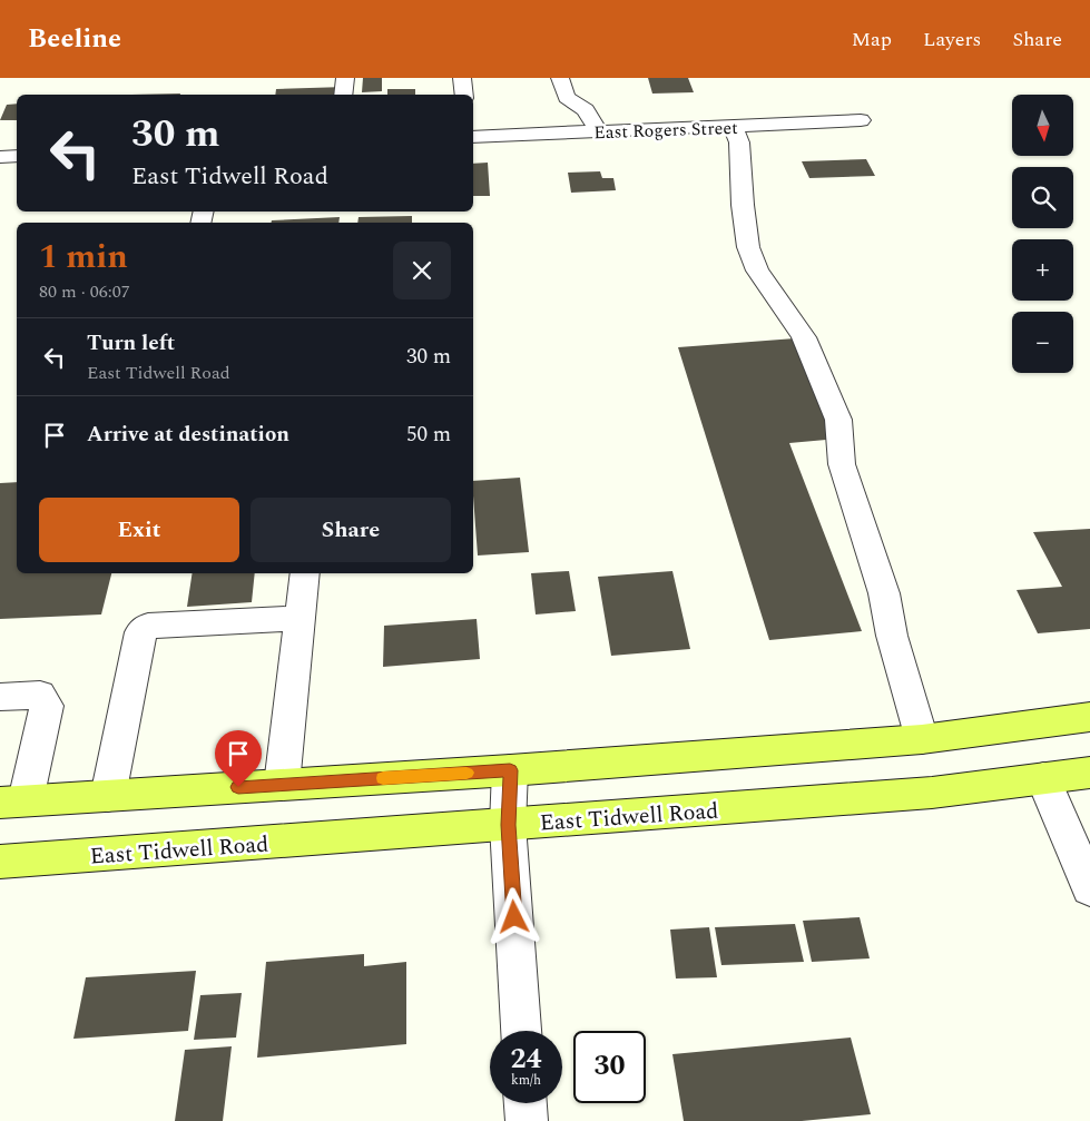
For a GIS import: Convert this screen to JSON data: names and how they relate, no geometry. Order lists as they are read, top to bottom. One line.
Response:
{"streets":{"main road":["East Tidwell Road"],"street":["East Rogers Street"]},"north":"bottom","page":{"header":"Beeline","nav":["Map","Layers","Share"],"map_buttons":["+","−"],"turn":["30 m","East Tidwell Road"],"heading":["1 min","80 m · 06:07"],"list":[{"name":"Turn left","note":"East Tidwell Road","value":"30 m"},{"name":"Arrive at destination","value":"50 m"}],"buttons":["Exit","Share"],"speed":"24 km/h","limit":"30"}}
